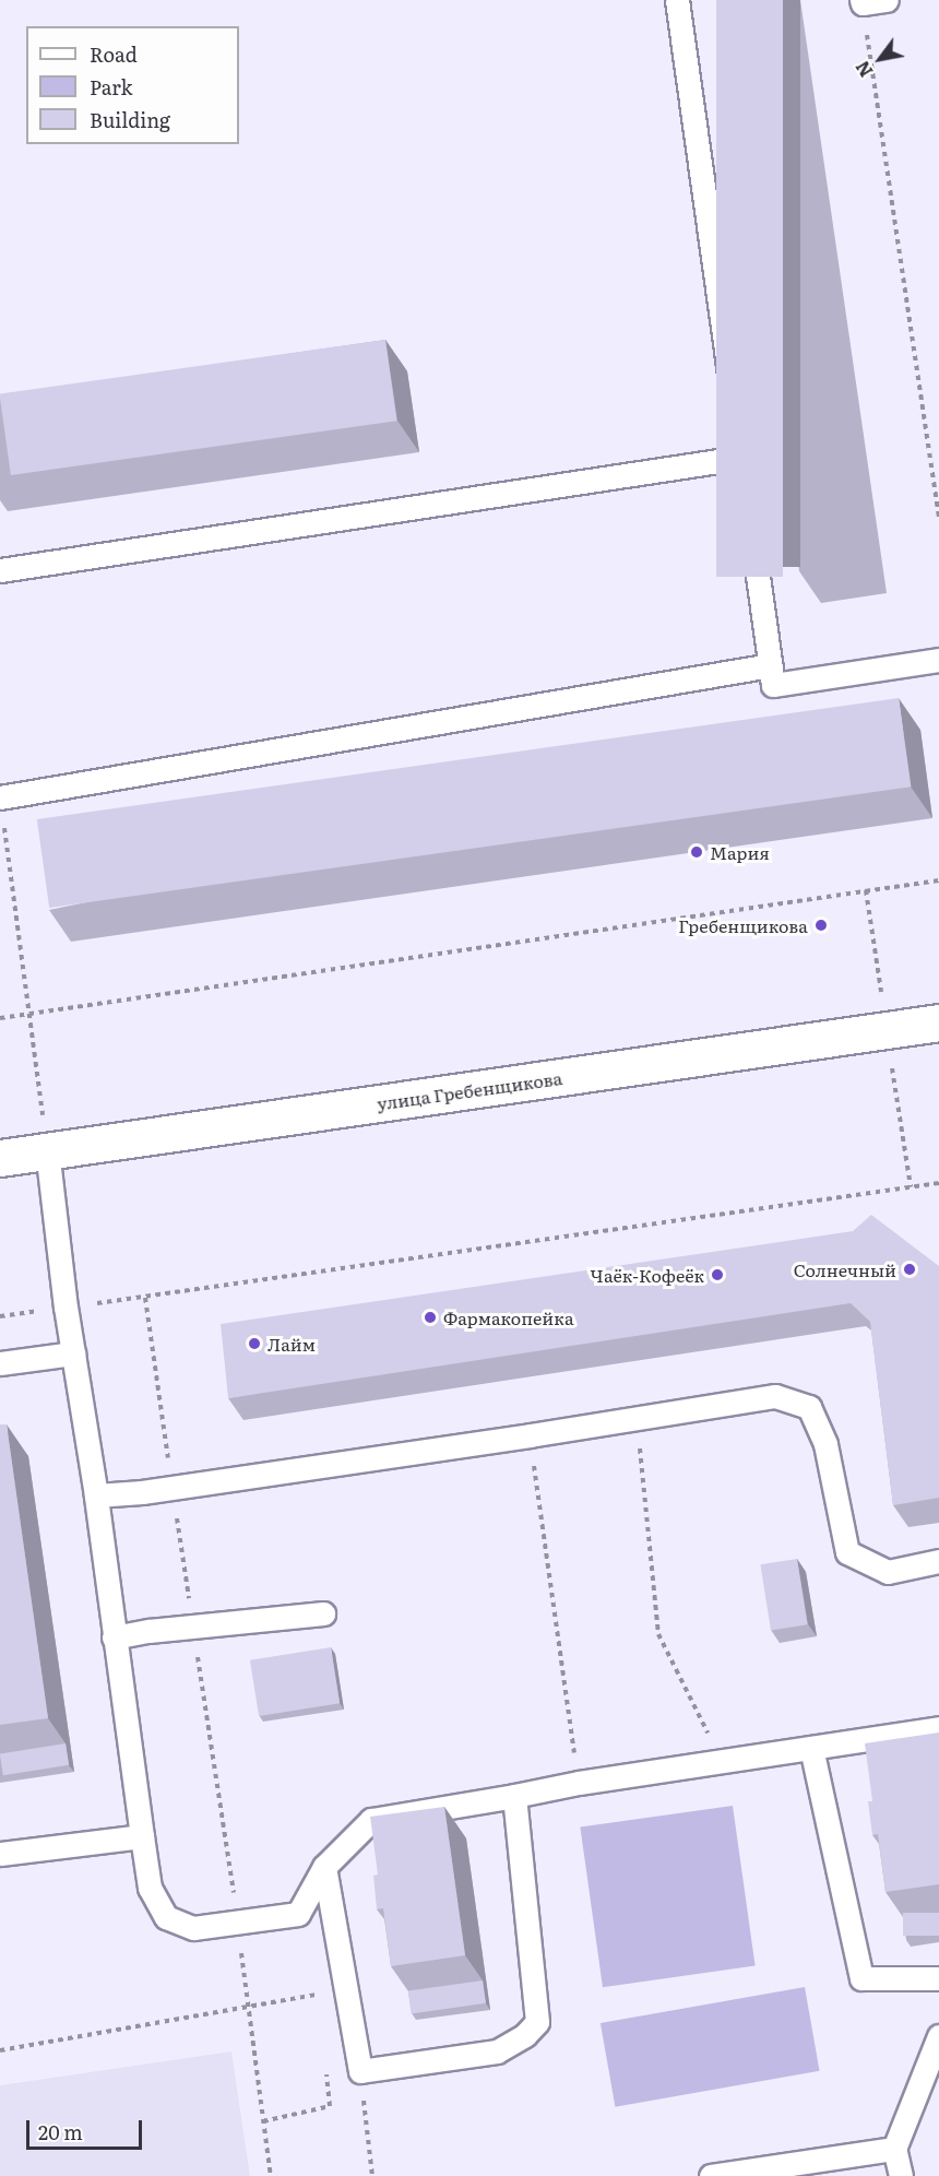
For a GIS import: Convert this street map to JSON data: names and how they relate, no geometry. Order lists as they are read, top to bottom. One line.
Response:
{"streets":{"street":["улица Гребенщикова"]},"places":["Мария","Гребенщикова","Солнечный","Чаёк-Кофеёк","Фармакопейка","Лайм"],"legend":["Road","Park","Building"],"scale_bar":"20 m","north":"bottom left"}
